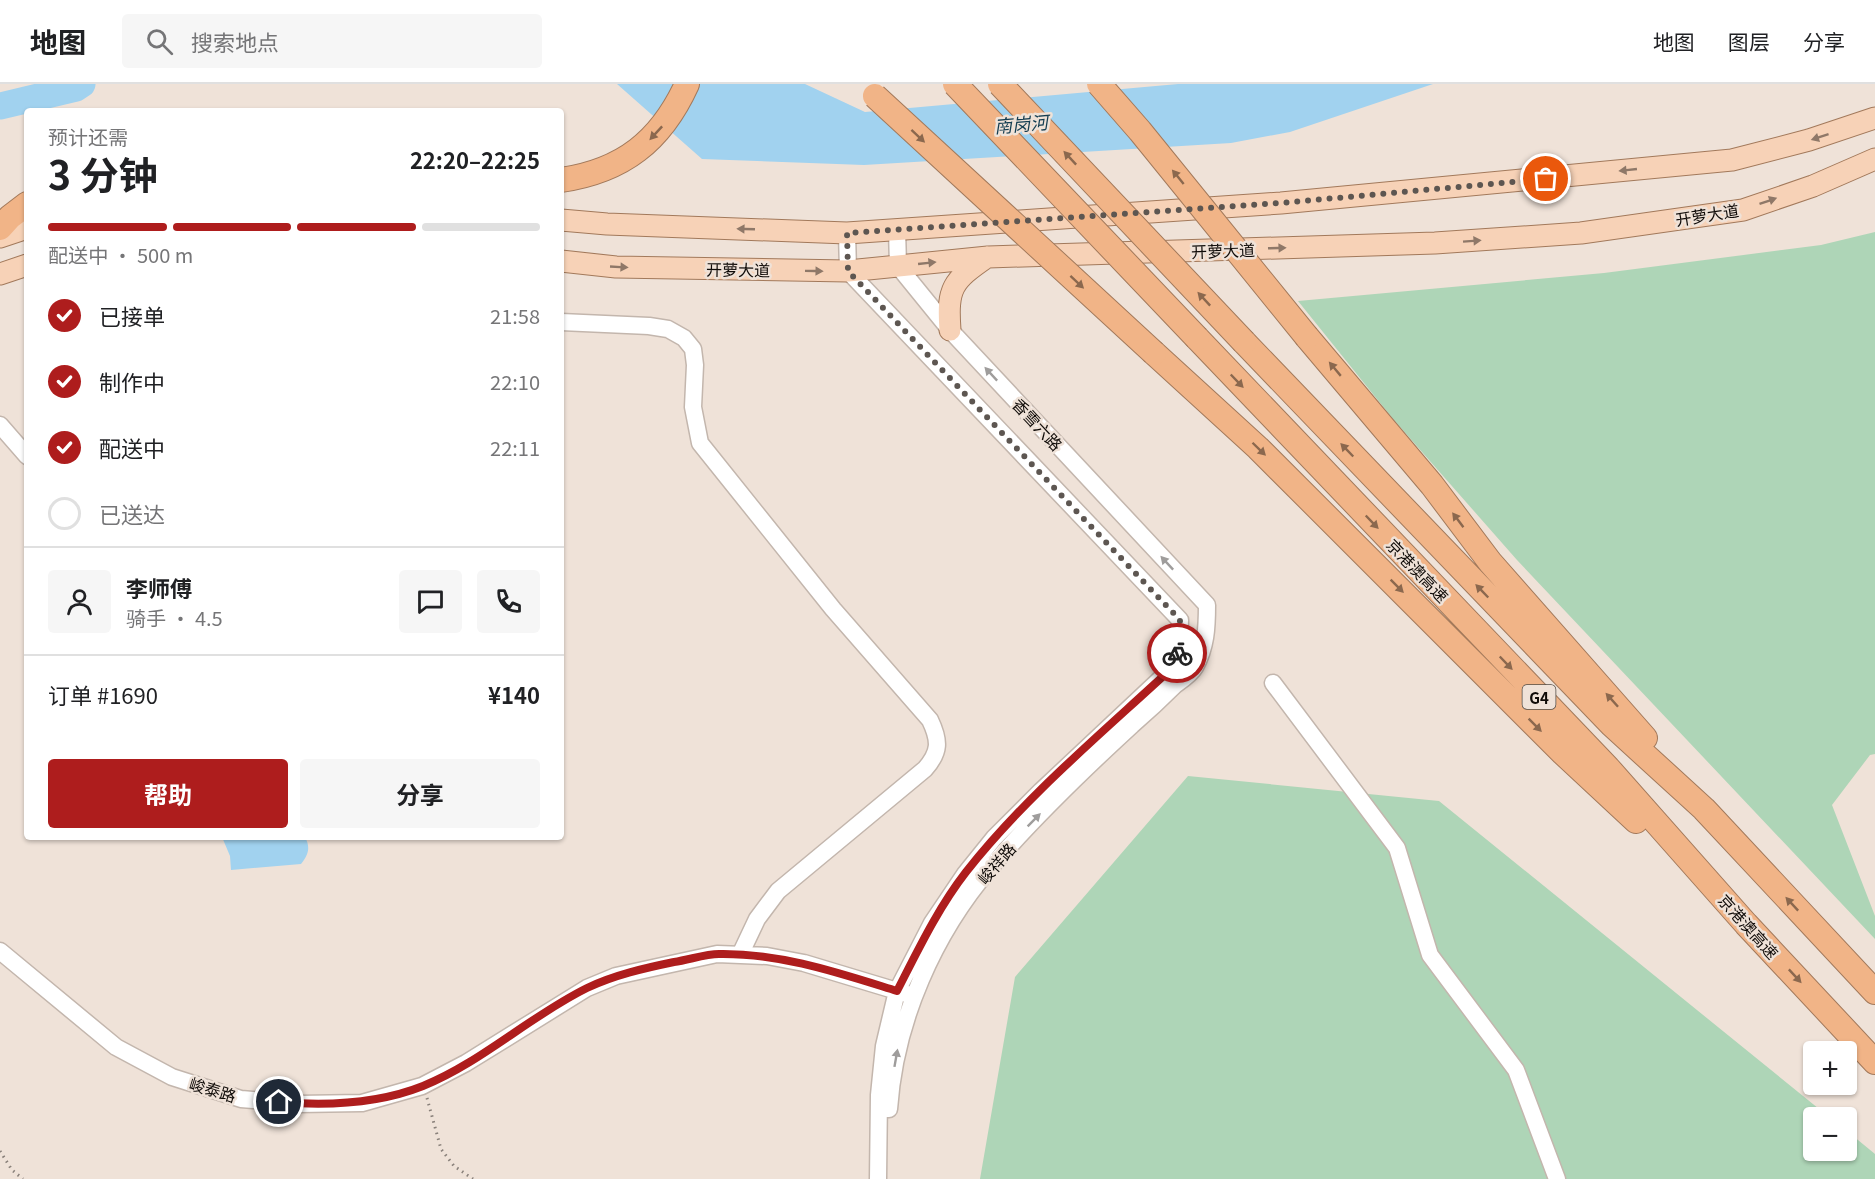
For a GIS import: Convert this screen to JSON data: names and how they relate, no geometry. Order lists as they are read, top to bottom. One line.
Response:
{"streets":{"highway":["京港澳高速","G4"],"main road":["开萝大道"],"street":["香雪六路","峻祥路","峻泰路"]},"crossings":[["开萝大道","香雪六路"],["香雪六路","峻祥路"],["峻祥路","峻泰路"]],"water":["南岗河"],"page":{"header":"地图","search":"搜索地点","nav":["地图","图层","分享"],"heading":["3 分钟","预计还需","22:20–22:25"],"panel":["李师傅","骑手 · 4.5","订单 #1690","¥140"],"bar":"配送中 · 500 m","list":[["已接单","21:58"],["制作中","22:10"],["配送中","22:11"],"已送达"],"buttons":["帮助","分享"],"map_buttons":["+","−"]}}
